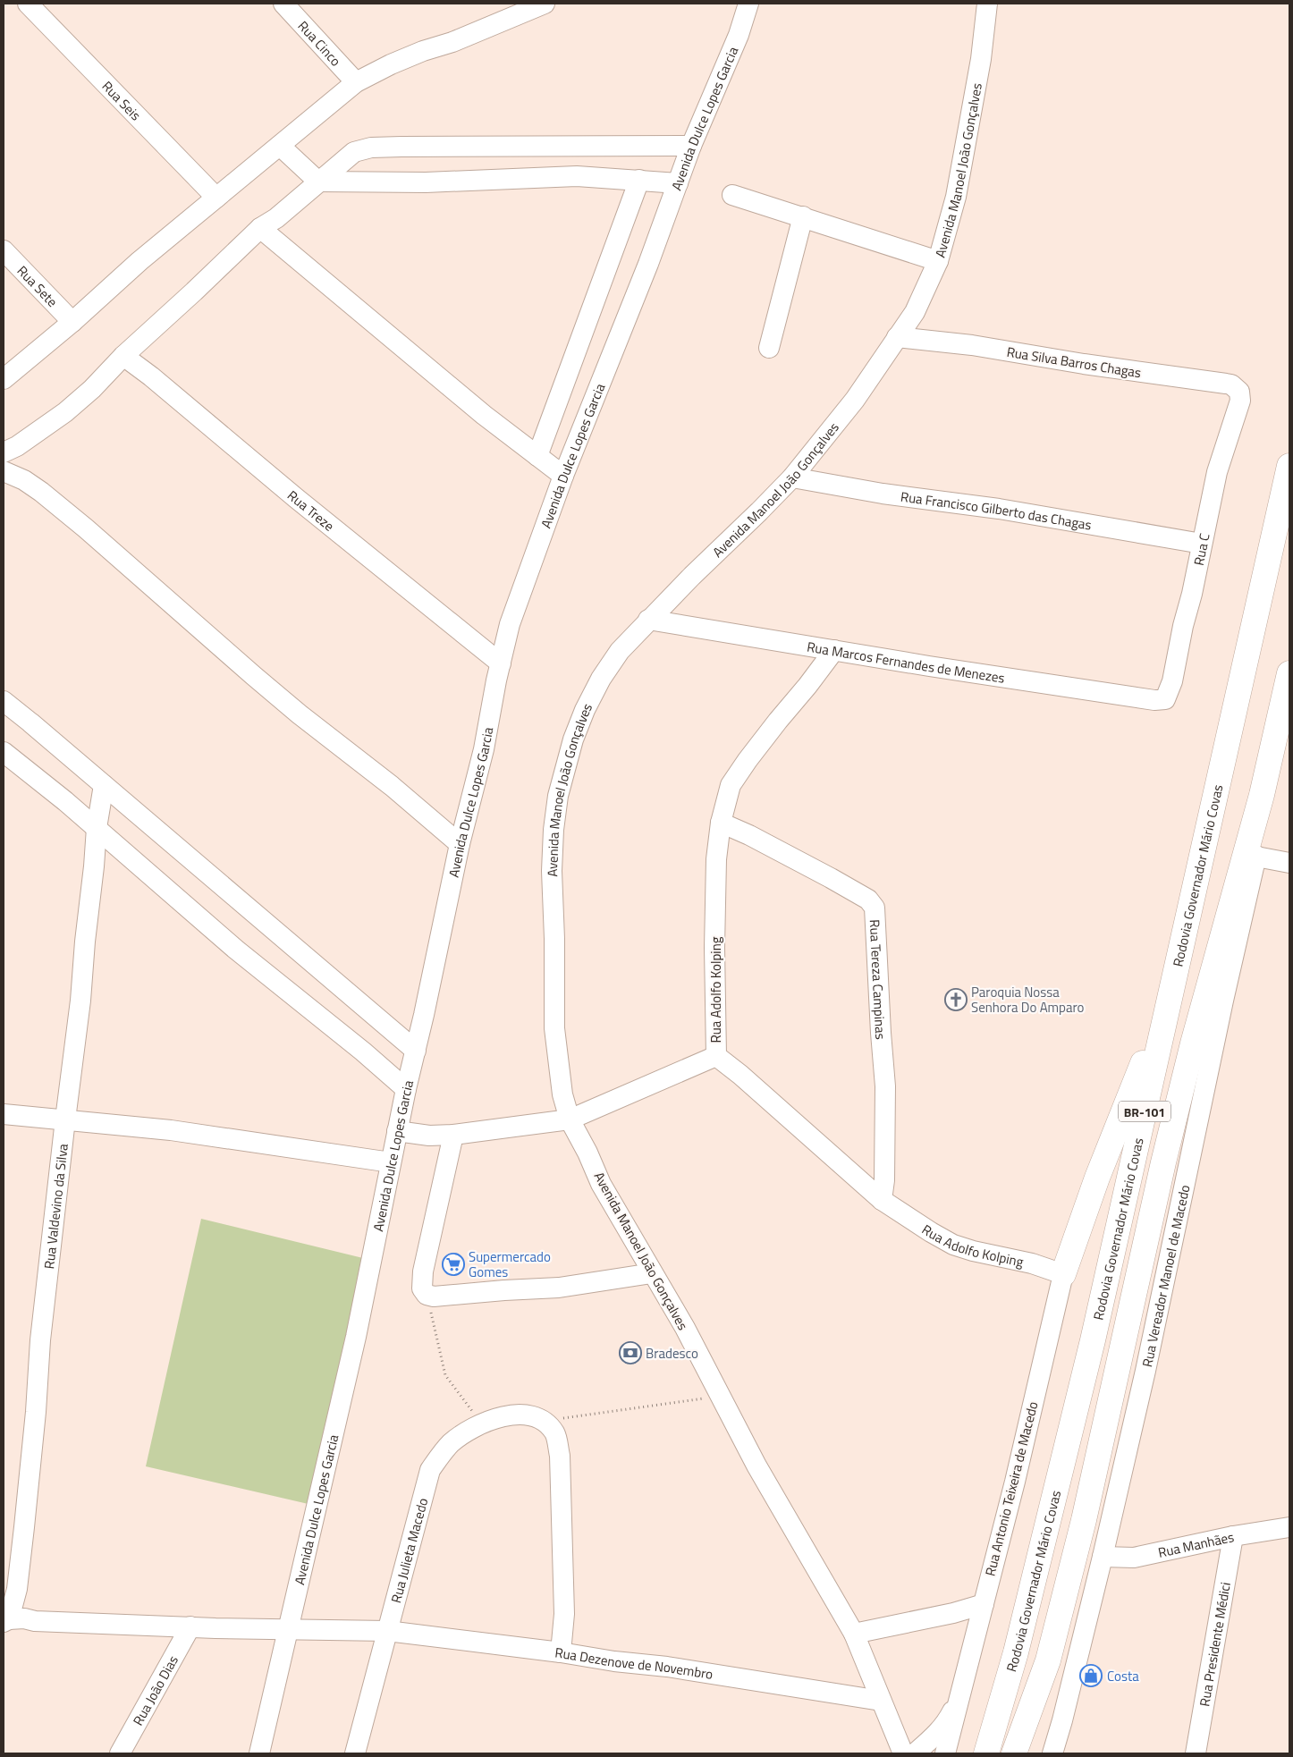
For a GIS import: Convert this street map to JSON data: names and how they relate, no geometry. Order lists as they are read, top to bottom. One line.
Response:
{"streets":{"highway":["Rodovia Governador Mário Covas","BR-101"],"street":["Rua Cinco","Rua Seis","Avenida Dulce Lopes Garcia","Avenida Manoel João Gonçalves","Rua Sete","Rua Silva Barros Chagas","Rua Treze","Rua Francisco Gilberto das Chagas","Rua C","Rua Marcos Fernandes de Menezes","Rua Tereza Campinas","Rua Adolfo Kolping","Rua Valdevino da Silva","Rua Vereador Manoel de Macedo","Rua Antonio Teixeira de Macedo","Rua Manhães","Rua Julieta Macedo","Rua Presidente Médici","Rua Dezenove de Novembro","Rua João Dias"]},"crossings":[["Avenida Dulce Lopes Garcia","Rua Treze"],["Avenida Dulce Lopes Garcia","Rua Dezenove de Novembro"],["Avenida Manoel João Gonçalves","Rua Silva Barros Chagas"],["Avenida Manoel João Gonçalves","Rua Francisco Gilberto das Chagas"],["Avenida Manoel João Gonçalves","Rua Marcos Fernandes de Menezes"],["Avenida Manoel João Gonçalves","Rua Dezenove de Novembro"],["Rua Silva Barros Chagas","Rua C"],["Rua Francisco Gilberto das Chagas","Rua C"],["Rua C","Rua Marcos Fernandes de Menezes"],["Rua Marcos Fernandes de Menezes","Rua Adolfo Kolping"],["Rua Tereza Campinas","Rua Adolfo Kolping"],["Rua Adolfo Kolping","Rua Antonio Teixeira de Macedo"],["BR-101","Rua Vereador Manoel de Macedo"],["Rua Valdevino da Silva","Rua Dezenove de Novembro"],["Rua Vereador Manoel de Macedo","Rua Manhães"],["Rua Manhães","Rua Presidente Médici"],["Rua Julieta Macedo","Rua Dezenove de Novembro"],["Rua Dezenove de Novembro","Rua João Dias"]],"places":{"church":["Paroquia Nossa Senhora Do Amparo"],"supermarket":["Supermercado Gomes"],"bank":["Bradesco"],"shop":["Costa"]}}
